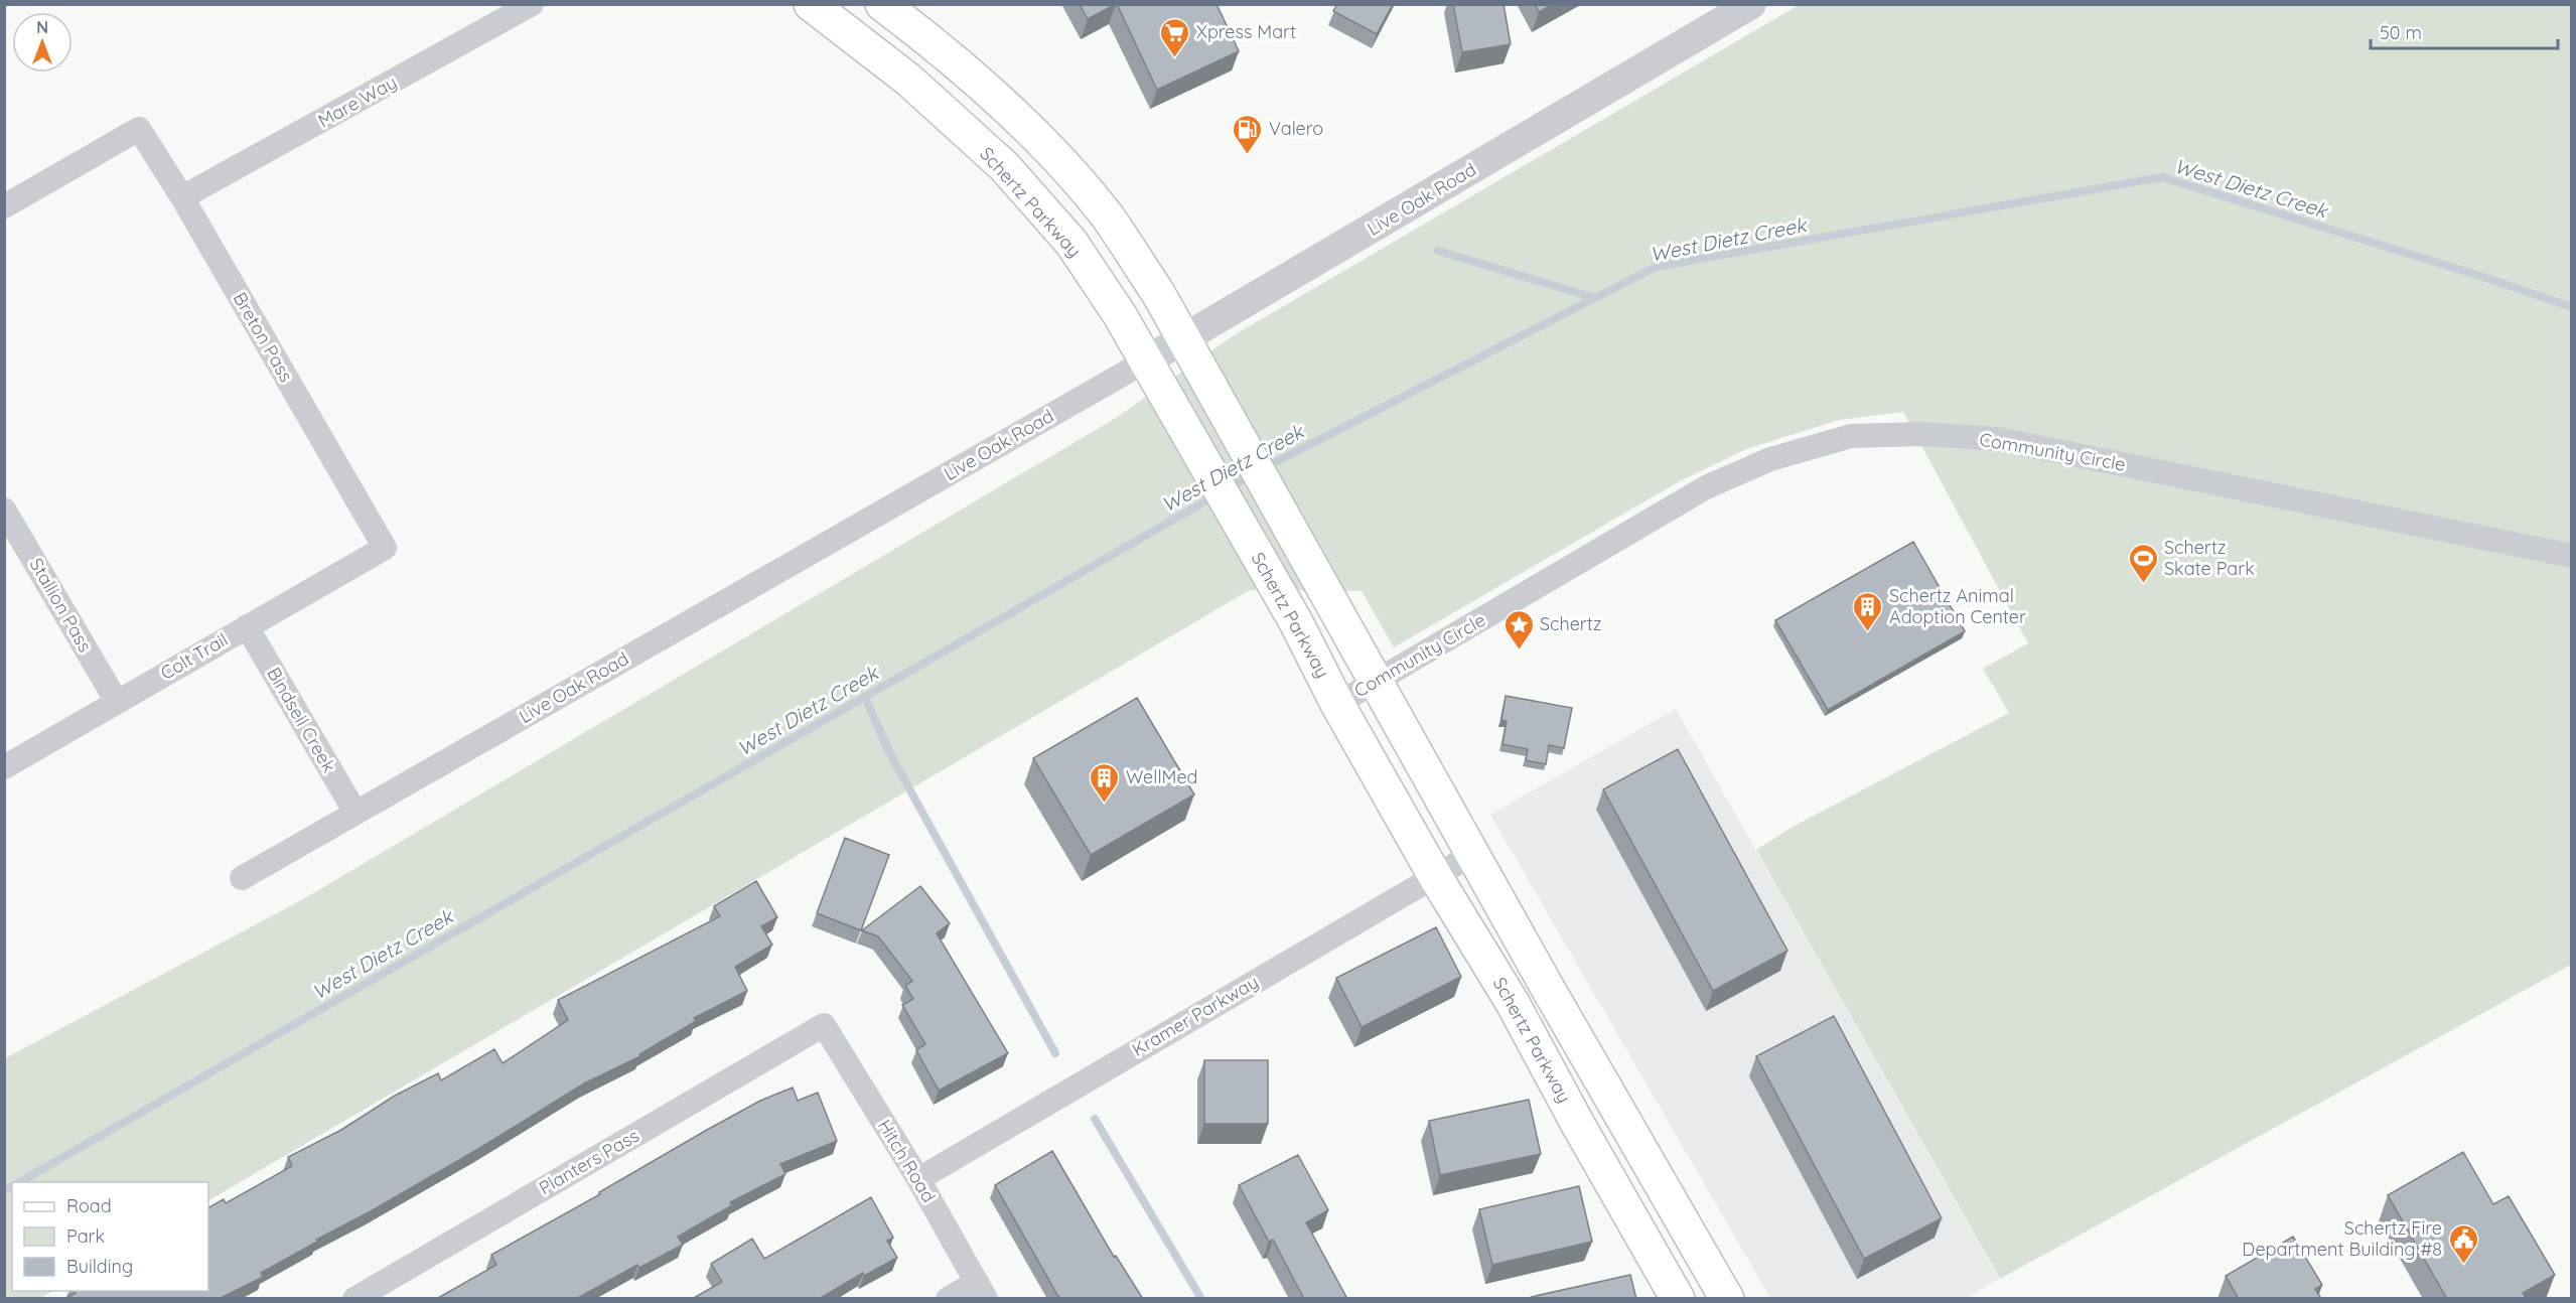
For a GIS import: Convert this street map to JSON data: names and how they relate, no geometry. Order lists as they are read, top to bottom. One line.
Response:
{"streets":{"main road":["Schertz Parkway"],"street":["Mare Way","Live Oak Road","Breton Pass","Community Circle","Stallion Pass","Colt Trail","Bindseil Creek","Kramer Parkway","Hitch Road","Planters Pass"]},"crossings":[["Mare Way","Breton Pass"],["Live Oak Road","Schertz Parkway"],["Live Oak Road","Bindseil Creek"],["Schertz Parkway","Community Circle"],["Schertz Parkway","Kramer Parkway"],["Breton Pass","Colt Trail"],["Stallion Pass","Colt Trail"],["Colt Trail","Bindseil Creek"],["Kramer Parkway","Hitch Road"],["Hitch Road","Planters Pass"]],"water":["West Dietz Creek"],"places":{"supermarket":["Xpress Mart"],"fuel station":["Valero"],"sports":["Schertz Skate Park"],"building":["Schertz Animal Adoption Center","WellMed"],"place":["Schertz"],"public building":["Schertz Fire Department Building #8"]},"legend":["Road","Park","Building"],"scale_bar":"50 m","north":"top"}
